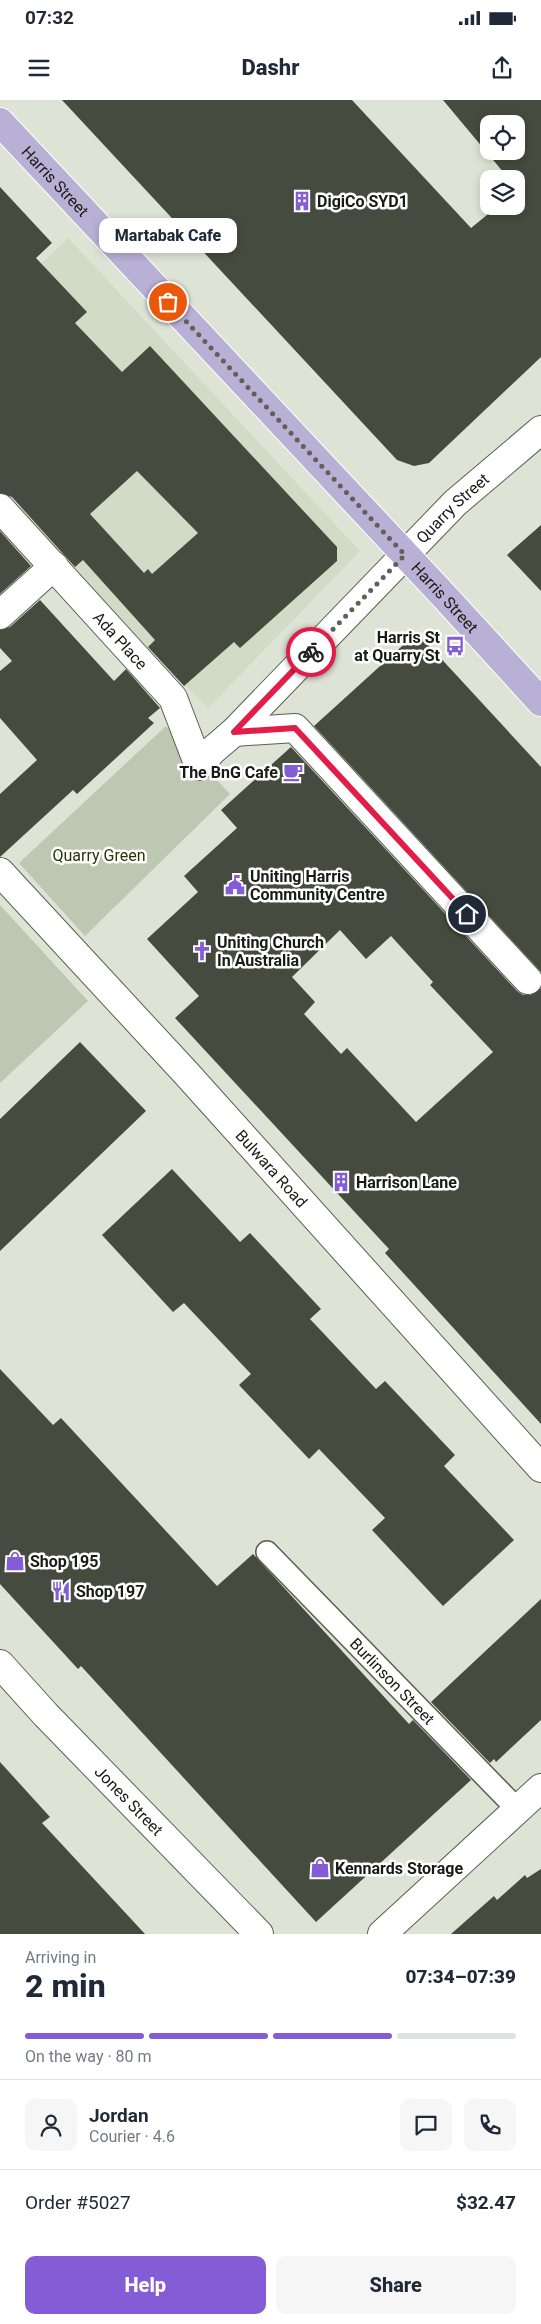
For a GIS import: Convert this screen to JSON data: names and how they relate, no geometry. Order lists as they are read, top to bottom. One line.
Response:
{"streets":{"main road":["Harris Street"],"street":["Quarry Street","Ada Place","Bulwara Road","Jones Street"],"lane":["Burlinson Street"]},"crossings":[["Harris Street","Quarry Street"],["Quarry Street","Ada Place"]],"parks":["Quarry Green"],"places":{"building":["DigiCo SYD1","Harrison Lane"],"other":["Martabak Cafe"],"bus stop":["Harris St at Quarry St"],"cafe":["The BnG Cafe"],"public building":["Uniting Harris Community Centre"],"church":["Uniting Church In Australia"],"shop":["Shop 195","Kennards Storage"],"restaurant":["Shop 197"]},"page":{"status":"07:32","header":"Dashr","bubble":"Martabak Cafe","heading":["2 min","Arriving in","07:34–07:39"],"panel":["Jordan","Courier · 4.6","Order #5027","$32.47"],"bar":"On the way · 80 m","buttons":["Help","Share"]}}
